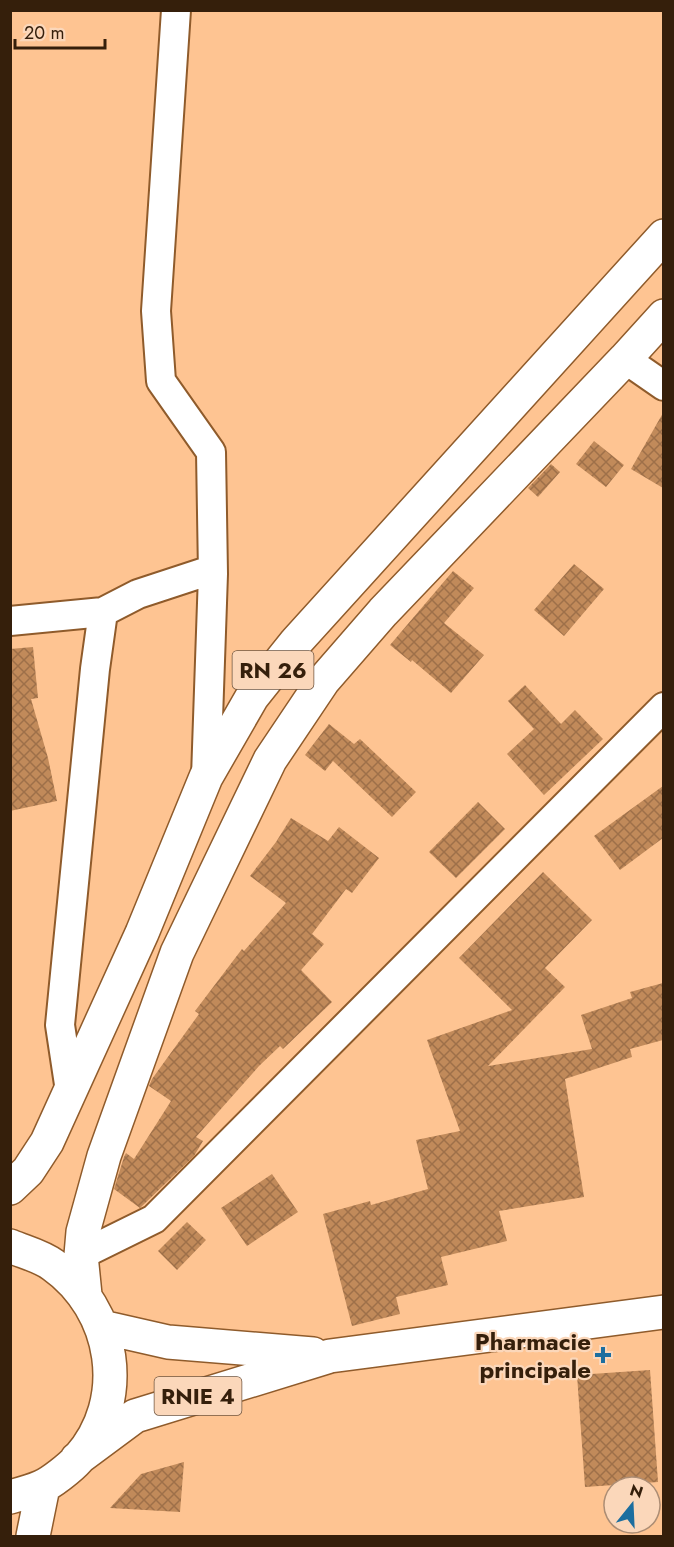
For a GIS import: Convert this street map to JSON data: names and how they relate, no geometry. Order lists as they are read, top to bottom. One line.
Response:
{"streets":{"main road":["RN 26","RNIE 4"]},"crossings":[["RN 26","RNIE 4"]],"places":{"health":["Pharmacie principale"]},"scale_bar":"20 m","north":"top"}
